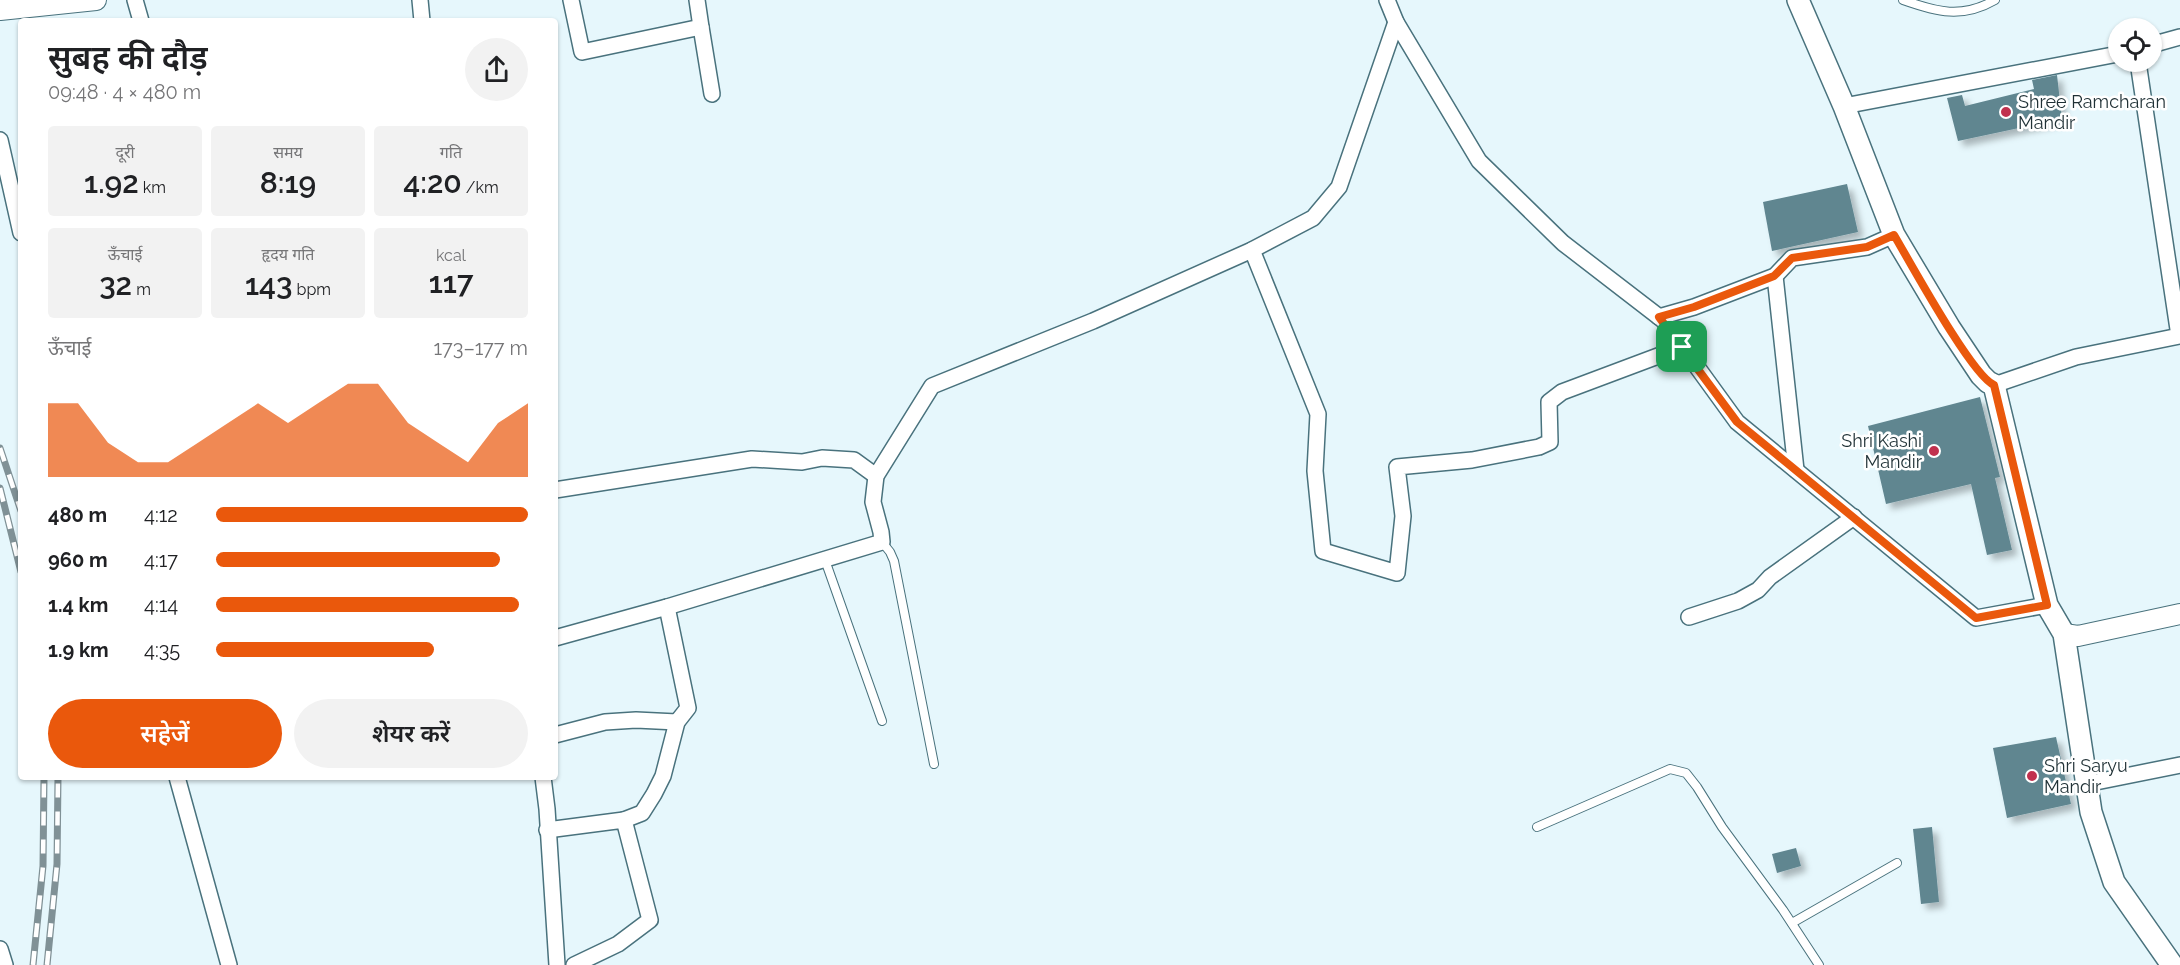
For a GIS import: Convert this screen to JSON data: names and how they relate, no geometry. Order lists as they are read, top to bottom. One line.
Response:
{"places":["Shree Ramcharan Mandir","Shri Kashi Mandir","Shri Saryu Mandir"],"page":{"heading":["सुबह की दौड़","09:48 · 4 × 480 m"],"stats":[["दूरी","1.92 km"],["समय","8:19"],["गति","4:20 /km"],["ऊँचाई","32 m"],["हृदय गति","143 bpm"],["kcal","117"]],"chart":["ऊँचाई","173–177 m"],"list":[{"name":"480 m","note":"4:12"},{"name":"960 m","note":"4:17"},{"name":"1.4 km","note":"4:14"},{"name":"1.9 km","note":"4:35"}],"buttons":["सहेजें","शेयर करें"]}}
